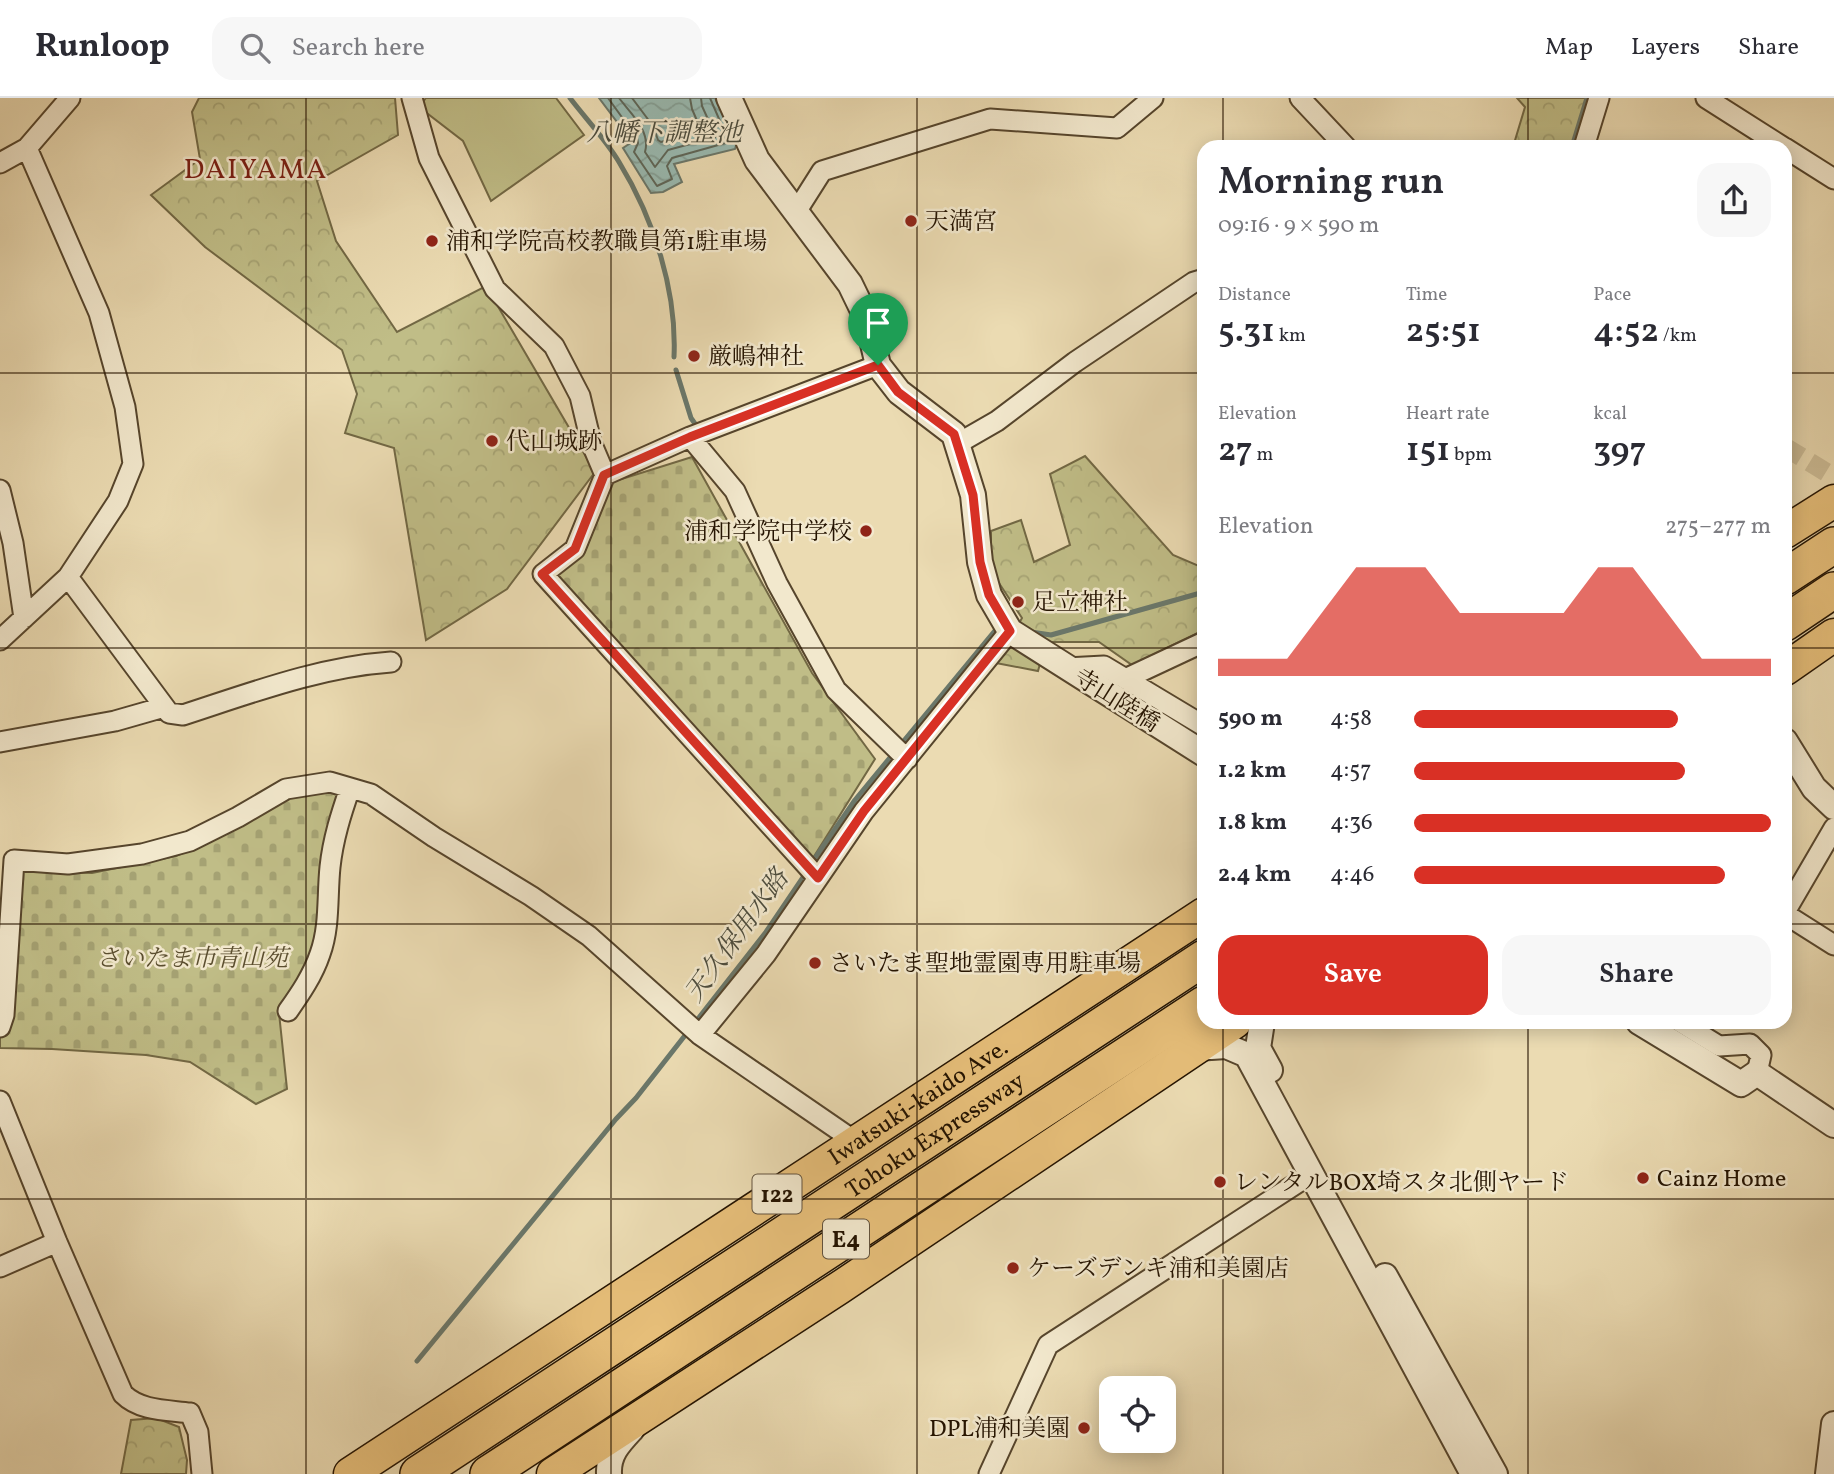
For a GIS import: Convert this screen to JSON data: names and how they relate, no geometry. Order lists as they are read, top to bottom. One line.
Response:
{"streets":{"highway":["Iwatsuki-kaido Ave.","Tohoku Expressway","122","E4"],"street":["寺山陸橋"]},"districts":["DAIYAMA"],"water":["八幡下調整池","天久保用水路"],"parks":["さいたま市青山苑"],"places":["天満宮","浦和学院高校教職員第1駐車場","厳嶋神社","代山城跡","浦和学院中学校","足立神社","さいたま聖地霊園専用駐車場","Cainz Home","レンタルBOX埼スタ北側ヤード","ケーズデンキ浦和美園店","DPL浦和美園"],"page":{"header":"Runloop","search":"Search here","nav":["Map","Layers","Share"],"heading":["Morning run","09:16 · 9 × 590 m"],"stats":[["Distance","5.31 km"],["Time","25:51"],["Pace","4:52 /km"],["Elevation","27 m"],["Heart rate","151 bpm"],["kcal","397"]],"chart":["Elevation","275–277 m"],"list":[{"name":"590 m","note":"4:58"},{"name":"1.2 km","note":"4:57"},{"name":"1.8 km","note":"4:36"},{"name":"2.4 km","note":"4:46"}],"buttons":["Save","Share"]}}
